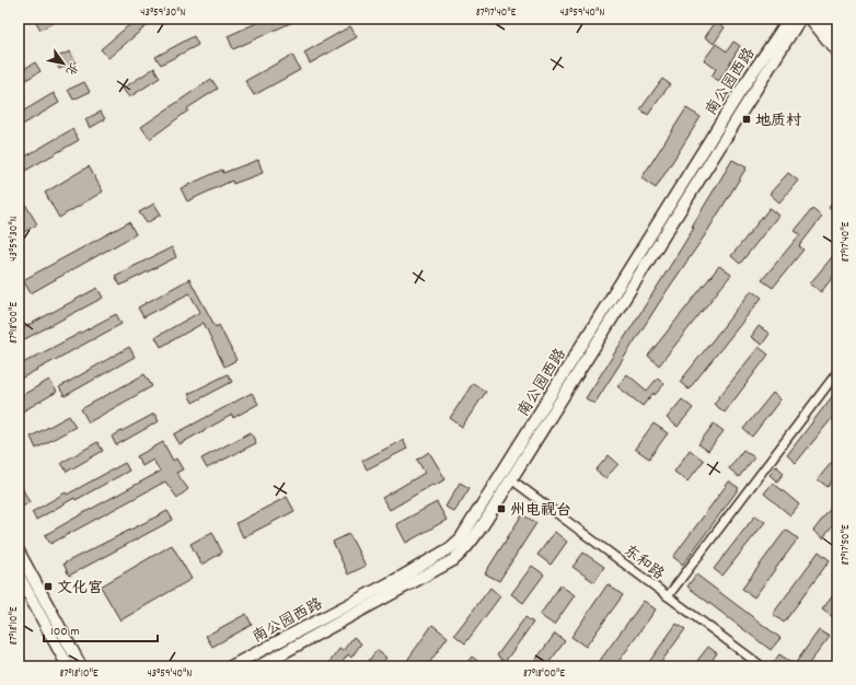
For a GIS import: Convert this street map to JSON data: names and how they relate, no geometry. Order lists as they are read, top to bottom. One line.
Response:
{"streets":{"main road":["南公园西路"],"street":["东和路"]},"crossings":[["南公园西路","东和路"]],"places":{"transit":["地质村","州电视台","文化宫"]},"scale_bar":"100 m","north":"bottom right","coordinates":["43°59'30\"N","87°17'40\"E","43°59'40\"N","87°18'00\"E","87°17'50\"E","87°18'10\"E"]}
